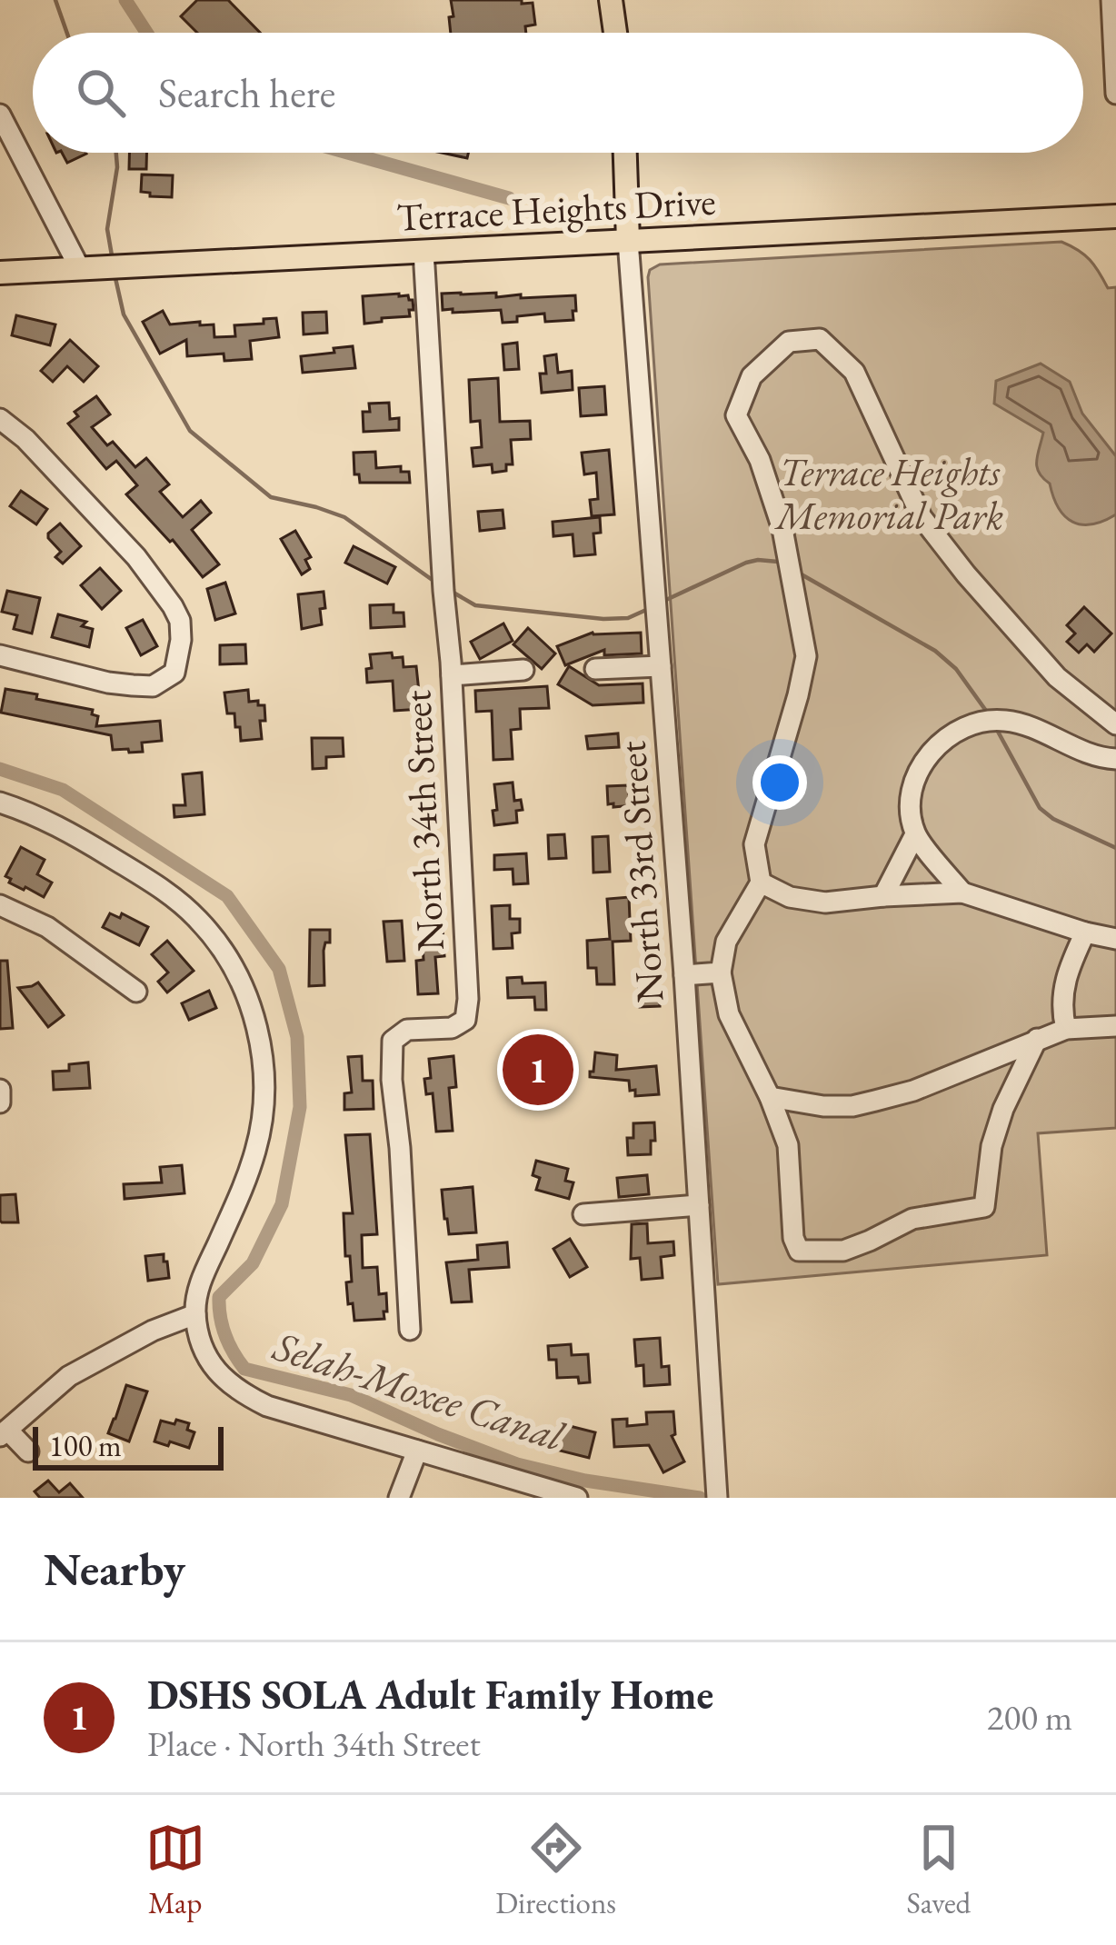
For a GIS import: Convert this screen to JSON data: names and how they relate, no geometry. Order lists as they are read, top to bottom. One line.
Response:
{"streets":{"main road":["Terrace Heights Drive"],"street":["North 34th Street","North 33rd Street"]},"crossings":[["Terrace Heights Drive","North 34th Street"],["Terrace Heights Drive","North 33rd Street"]],"water":["Selah-Moxee Canal"],"parks":["Terrace Heights Memorial Park"],"scale_bar":"100 m","page":{"search":"Search here","pins":"1","scale":"100 m","heading":"Nearby","list":[{"mark":"1","name":"DSHS SOLA Adult Family Home","note":"Place · North 34th Street","value":"200 m"}],"nav":["Map","Directions","Saved"]}}
